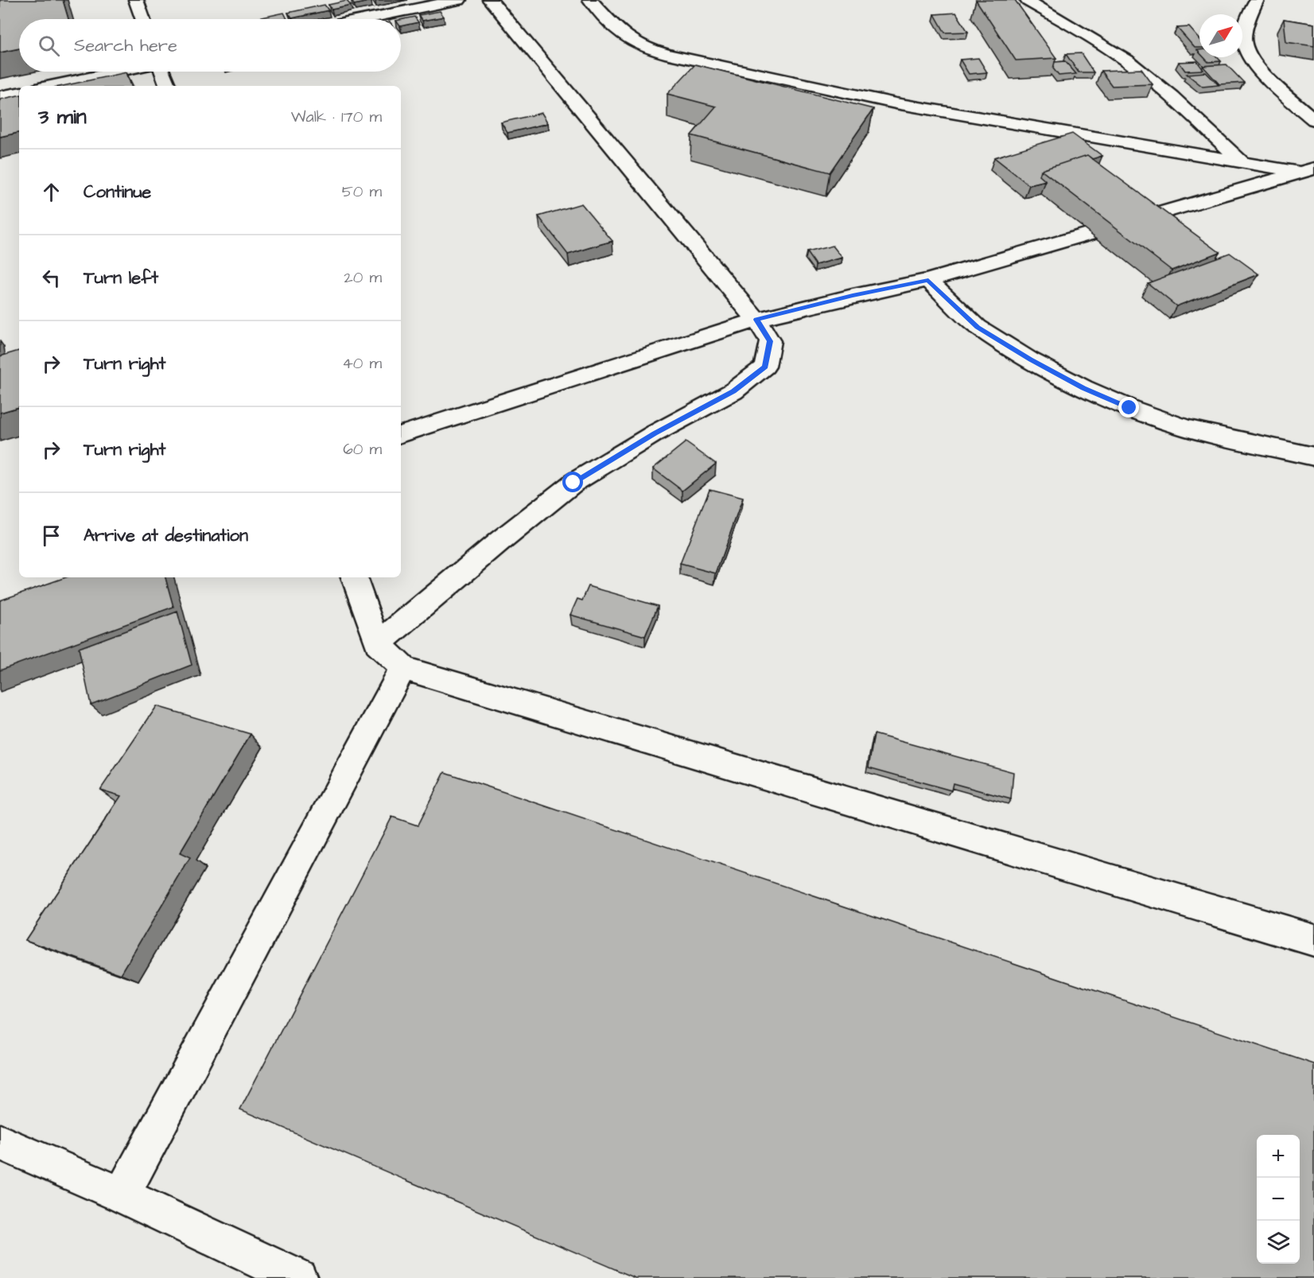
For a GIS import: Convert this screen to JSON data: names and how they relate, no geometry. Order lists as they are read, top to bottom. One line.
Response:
{"north":"top right","page":{"search":"Search here","heading":["3 min","Walk · 170 m"],"list":[["Continue","50 m"],["Turn left","20 m"],["Turn right","40 m"],["Turn right","60 m"],"Arrive at destination"],"map_buttons":["+","−"]}}
